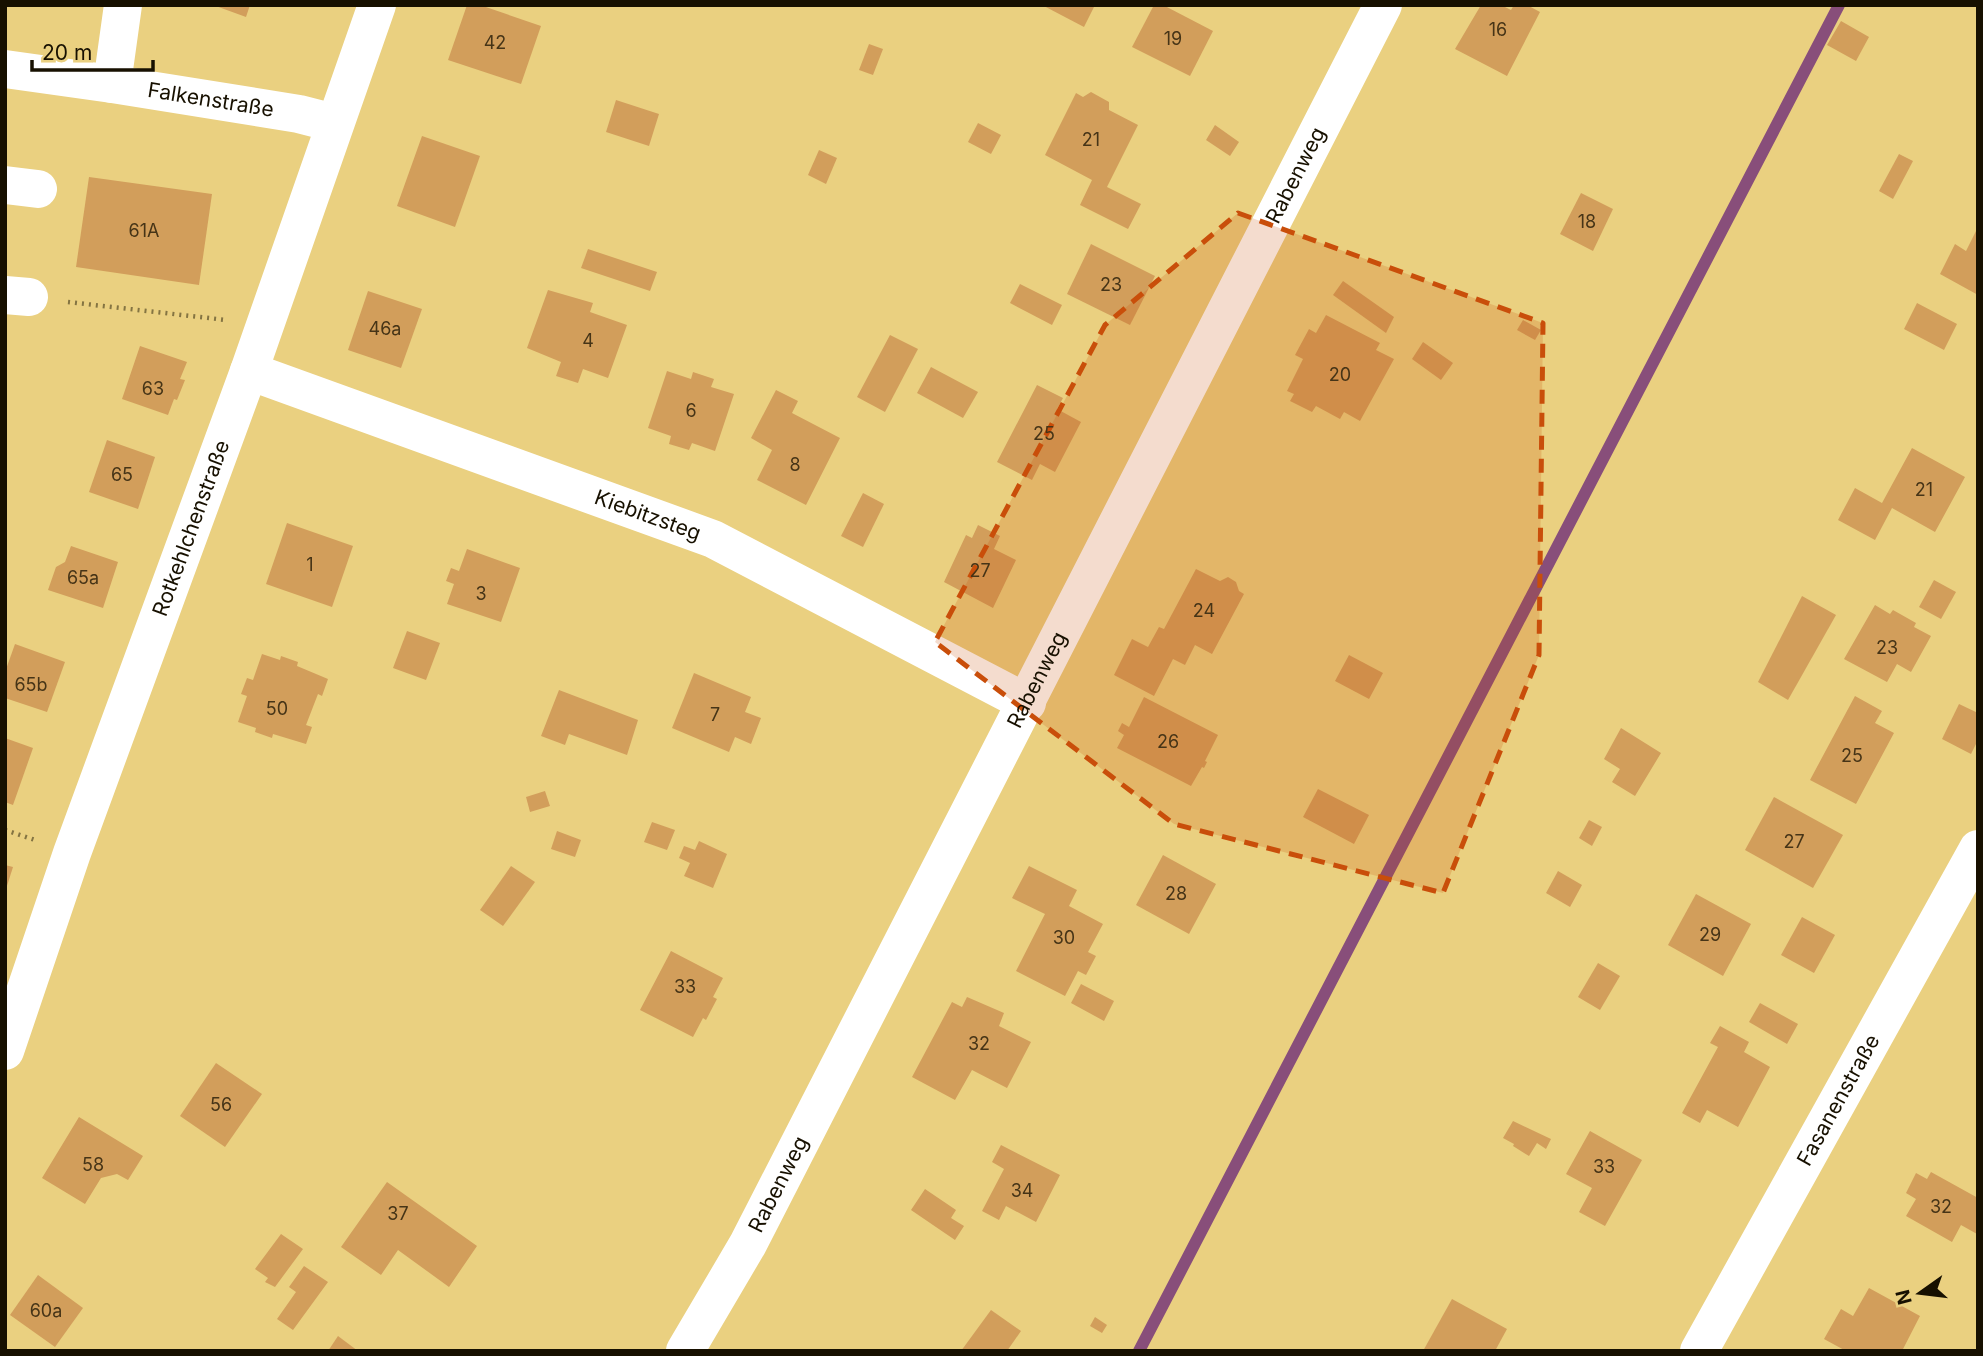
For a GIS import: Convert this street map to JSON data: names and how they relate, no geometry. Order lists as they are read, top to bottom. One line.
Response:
{"streets":{"street":["Falkenstraße","Rabenweg","Kiebitzsteg","Rotkehlchenstraße","Fasanenstraße"]},"crossings":[["Falkenstraße","Rotkehlchenstraße"],["Rabenweg","Kiebitzsteg"],["Kiebitzsteg","Rotkehlchenstraße"]],"house_numbers":["16","19","42","21","18","61A","23","46a","4","20","63","6","25","8","65","21","1","27","65a","3","24","23","65b","50","7","26","25","27","28","29","30","33","32","56","58","33","34","32","37","60a"],"scale_bar":"20 m","north":"left"}
